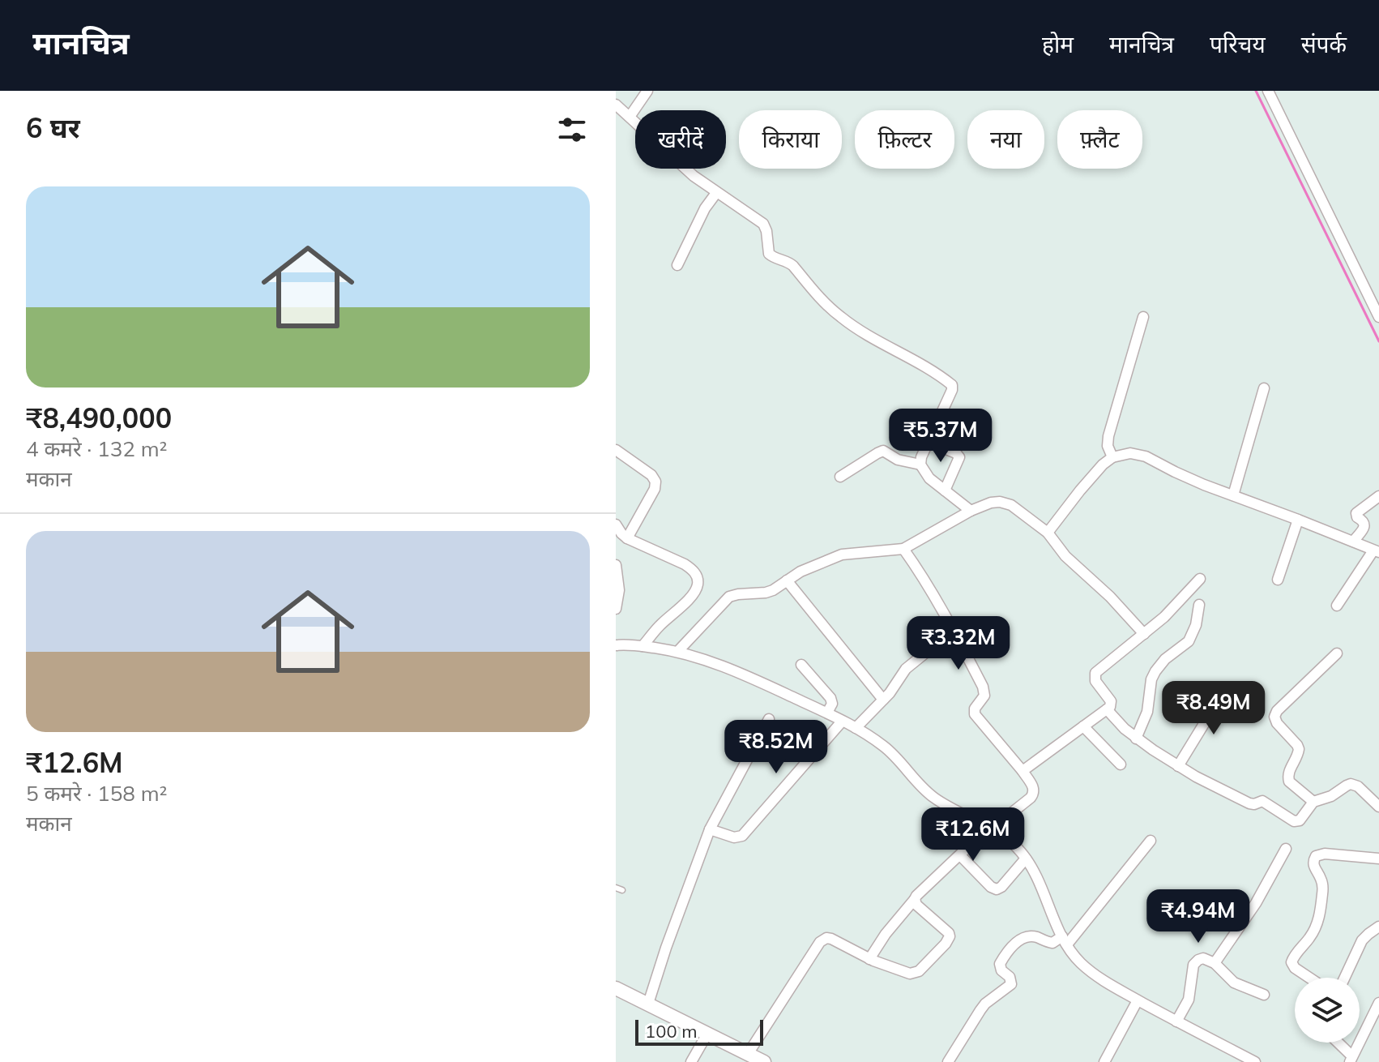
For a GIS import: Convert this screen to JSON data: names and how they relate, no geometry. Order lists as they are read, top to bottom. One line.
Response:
{"scale_bar":"100 m","page":{"header":"मानचित्र","nav":["होम","मानचित्र","परिचय","संपर्क"],"heading":"6 घर","chip":["खरीदें","किराया","फ़िल्टर","नया","फ़्लैट"],"list":[{"name":"₹8,490,000","note":"4 कमरे · 132 m² · मकान"},{"name":"₹12.6M","note":"5 कमरे · 158 m² · मकान"}],"price":["₹5.37M","₹3.32M","₹8.49M","₹8.52M","₹12.6M","₹4.94M"],"scale":"100 m"}}
